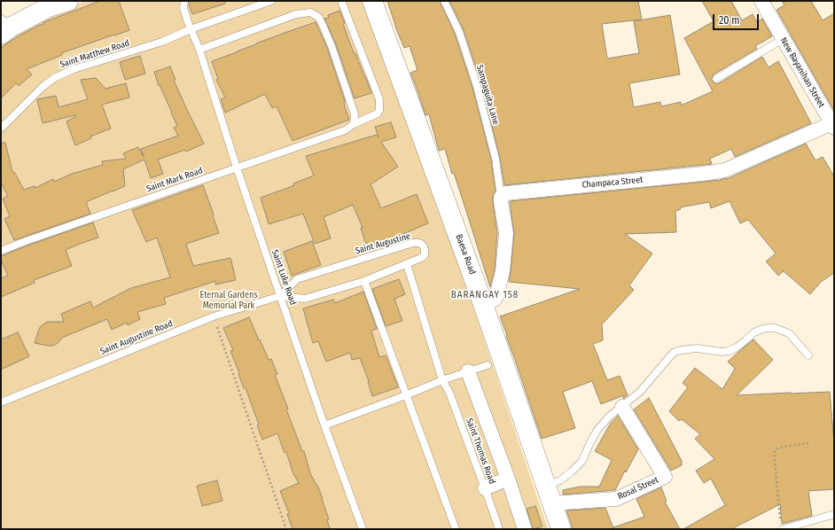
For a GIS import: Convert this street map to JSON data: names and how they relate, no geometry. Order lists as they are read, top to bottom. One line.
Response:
{"streets":{"main road":["Baesa Road"],"street":["New Bayanihan Street","Champaca Street","Rosal Street"],"lane":["Saint Matthew Road","Sampaguita Lane","Saint Mark Road","Saint Augustine","Saint Luke Road","Saint Augustine Road","Saint Thomas Road"]},"crossings":[["Saint Matthew Road","Saint Luke Road"],["New Bayanihan Street","Champaca Street"],["Sampaguita Lane","Champaca Street"],["Saint Mark Road","Saint Luke Road"],["Saint Augustine","Saint Luke Road"],["Saint Augustine","Saint Augustine Road"],["Saint Augustine","Saint Thomas Road"],["Baesa Road","Rosal Street"],["Saint Luke Road","Saint Augustine Road"]],"districts":["BARANGAY 158"],"parks":["Eternal Gardens Memorial Park"],"scale_bar":"20 m"}
